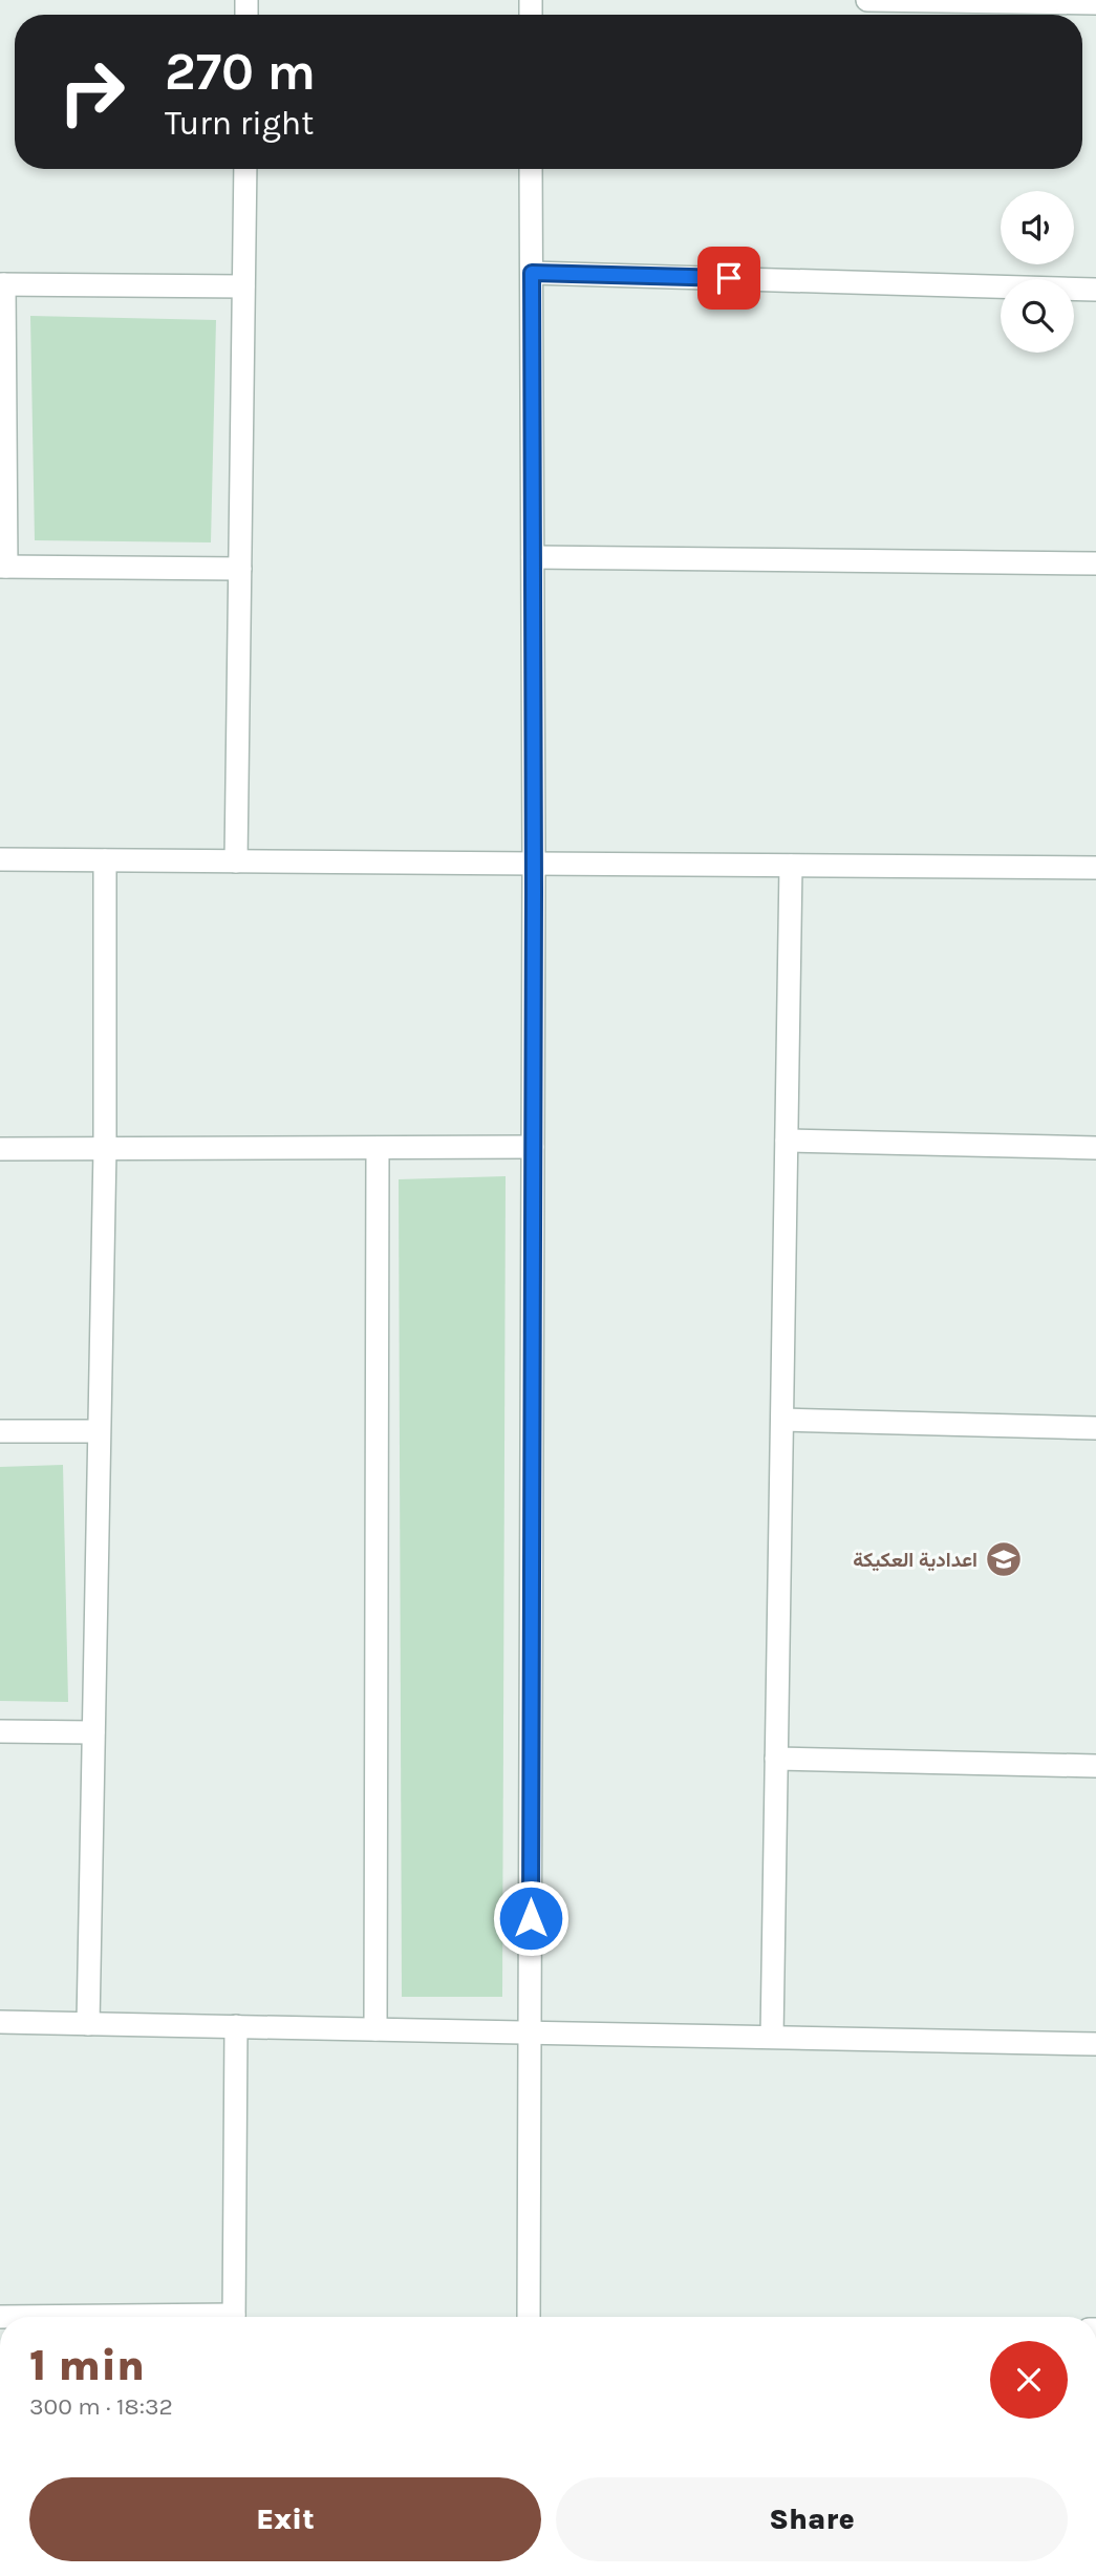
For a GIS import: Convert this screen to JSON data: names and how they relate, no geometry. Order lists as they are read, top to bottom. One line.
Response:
{"places":{"school or university":["اعدادية العكيكة"]},"page":{"turn":["270 m","Turn right"],"heading":["1 min","300 m · 18:32"],"buttons":["Exit","Share"]}}
